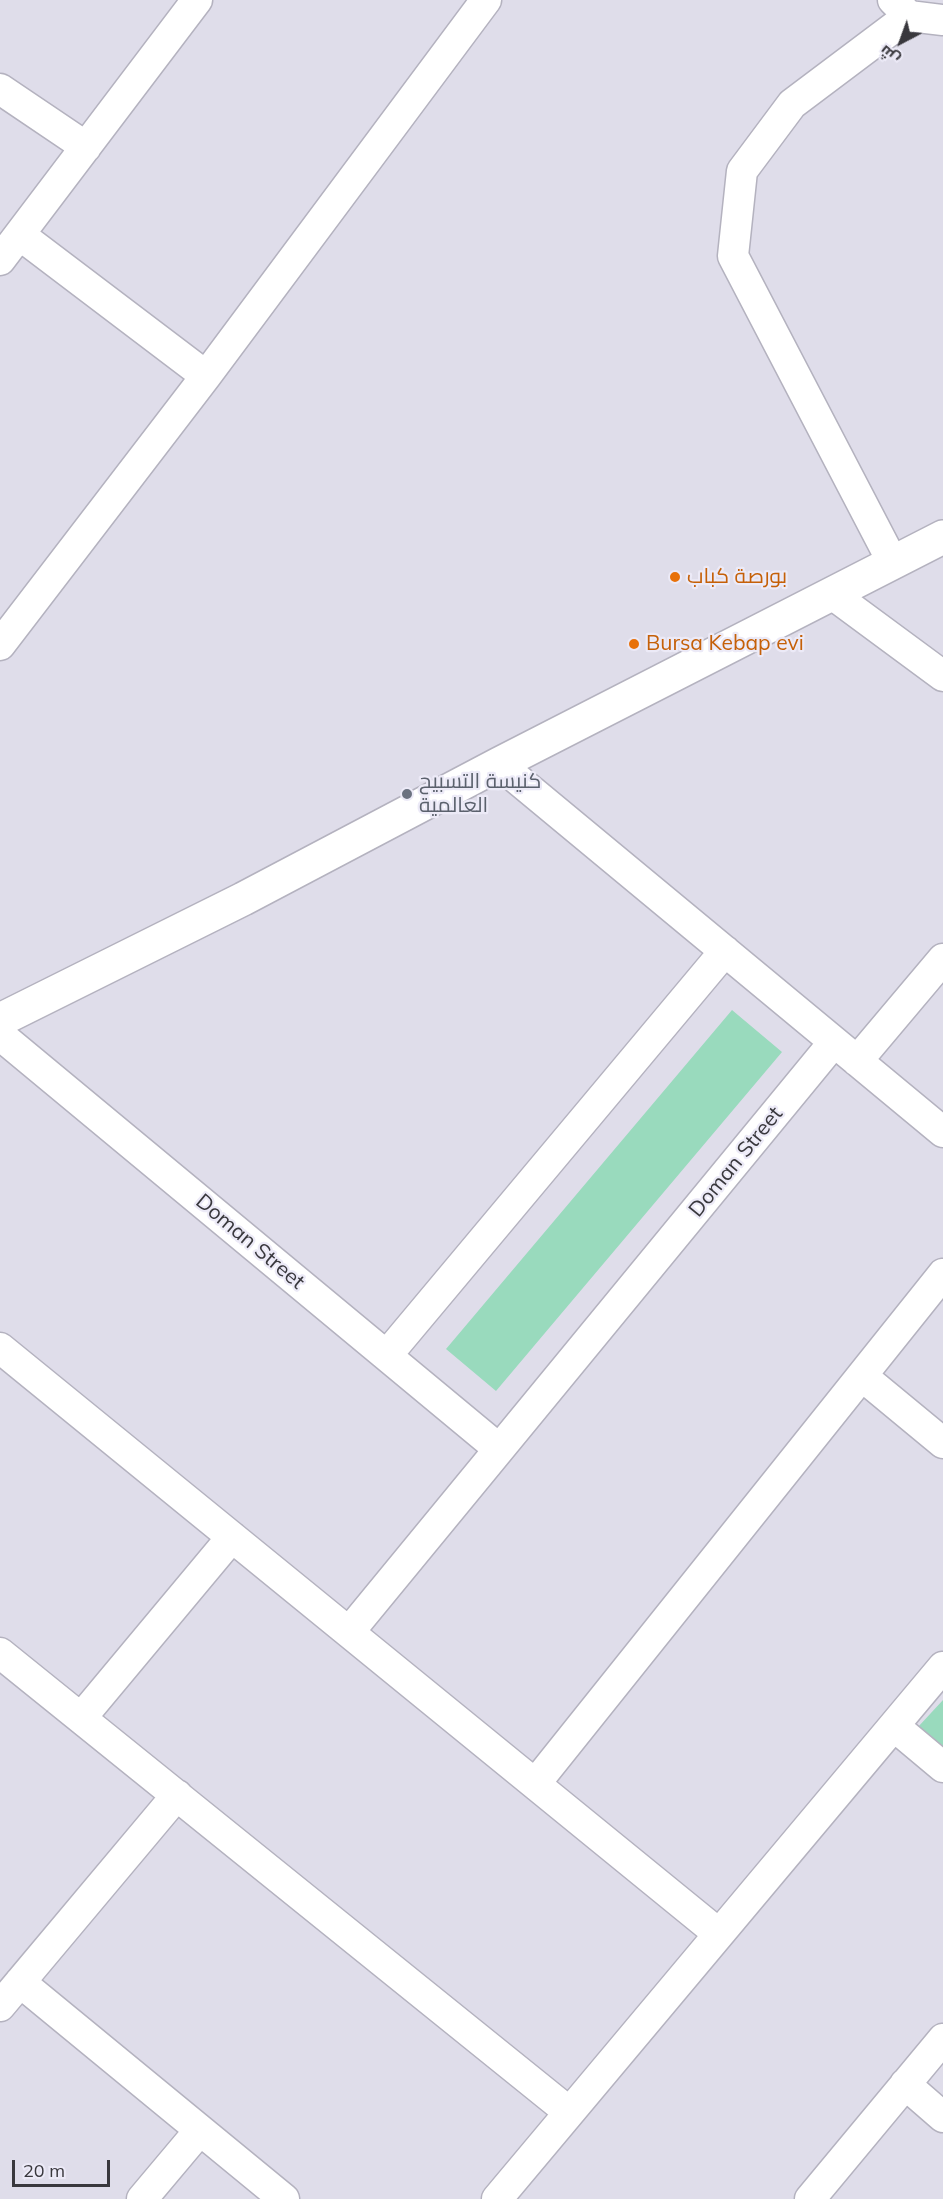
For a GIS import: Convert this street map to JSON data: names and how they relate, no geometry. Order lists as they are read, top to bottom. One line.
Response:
{"streets":{"street":["Doman Street"]},"places":["بورصة كباب","Bursa Kebap evi","كنيسة التسبيح العالمية"],"scale_bar":"20 m","north":"bottom left"}
